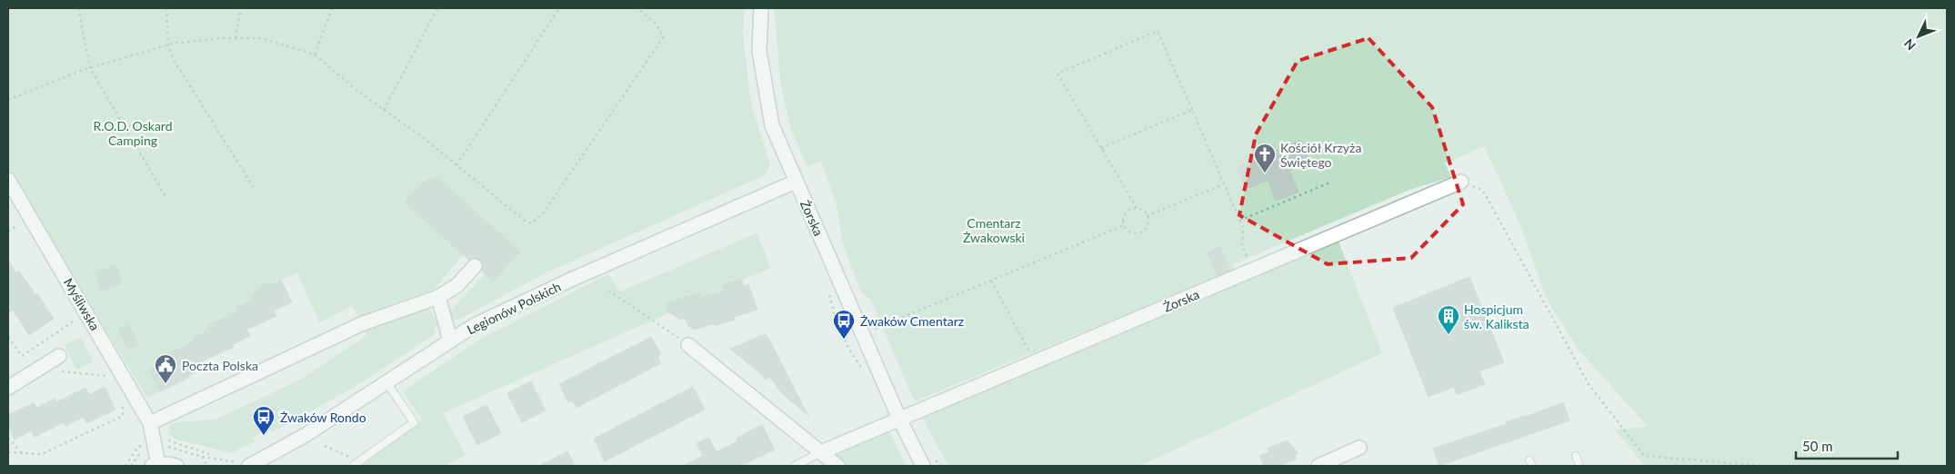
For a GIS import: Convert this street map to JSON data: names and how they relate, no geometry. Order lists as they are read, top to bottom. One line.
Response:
{"streets":{"street":["Żorska","Myśliwska","Legionów Polskich"]},"crossings":[["Żorska","Legionów Polskich"]],"parks":["R.O.D. Oskard Camping","Cmentarz Żwakowski"],"places":{"church":["Kościół Krzyża Świętego"],"building":["Hospicjum św. Kaliksta"],"bus stop":["Żwaków Cmentarz","Żwaków Rondo"],"public building":["Poczta Polska"]},"scale_bar":"50 m","north":"bottom left"}
